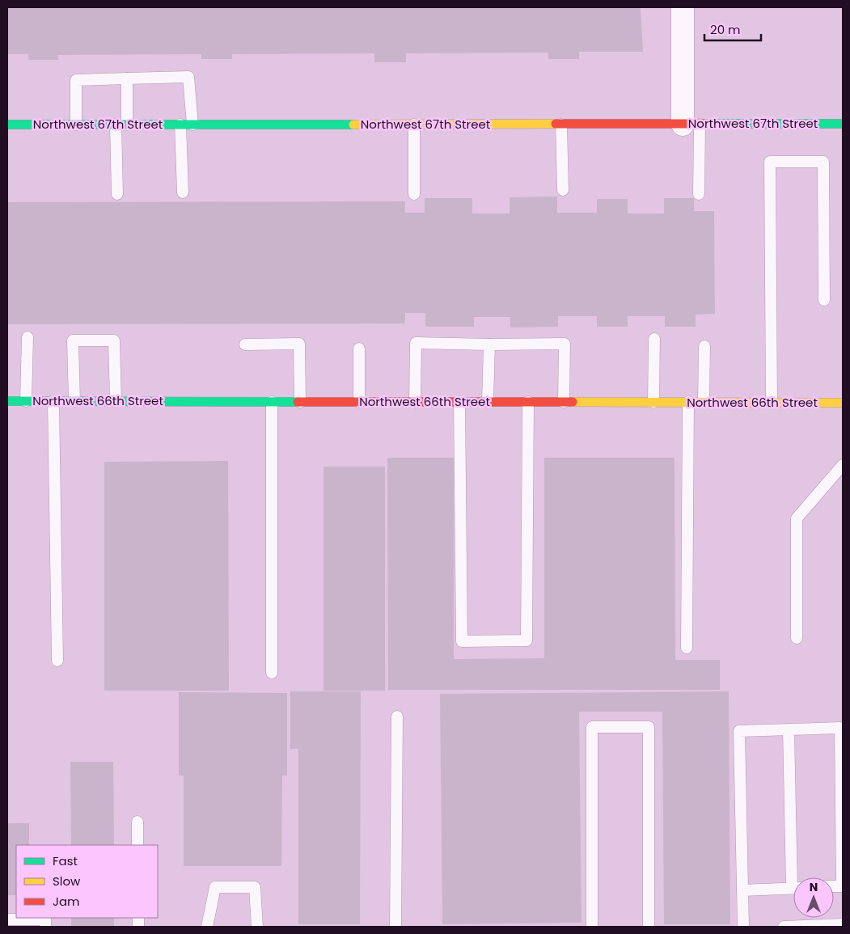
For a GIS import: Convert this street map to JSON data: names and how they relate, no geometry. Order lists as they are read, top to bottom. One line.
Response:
{"streets":{"street":["Northwest 67th Street","Northwest 66th Street"]},"legend":["Fast","Slow","Jam"],"scale_bar":"20 m","north":"top"}
